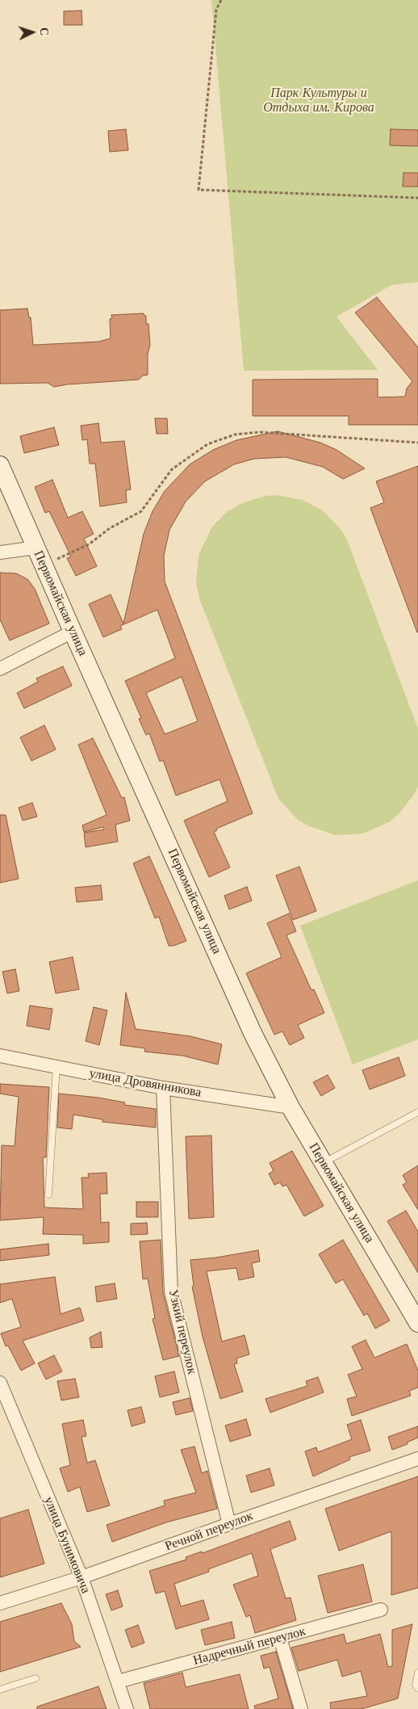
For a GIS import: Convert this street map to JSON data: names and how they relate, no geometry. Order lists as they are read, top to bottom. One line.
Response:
{"streets":{"street":["Первомайская улица","улица Дровянникова","Узкий переулок","Речной переулок","улица Бунимовича","Надречный переулок"]},"crossings":[["Первомайская улица","улица Дровянникова"],["улица Дровянникова","Узкий переулок"],["Узкий переулок","Речной переулок"],["Речной переулок","улица Бунимовича"],["улица Бунимовича","Надречный переулок"]],"parks":["Парк Культуры и Отдыха им. Кирова"],"north":"right"}
